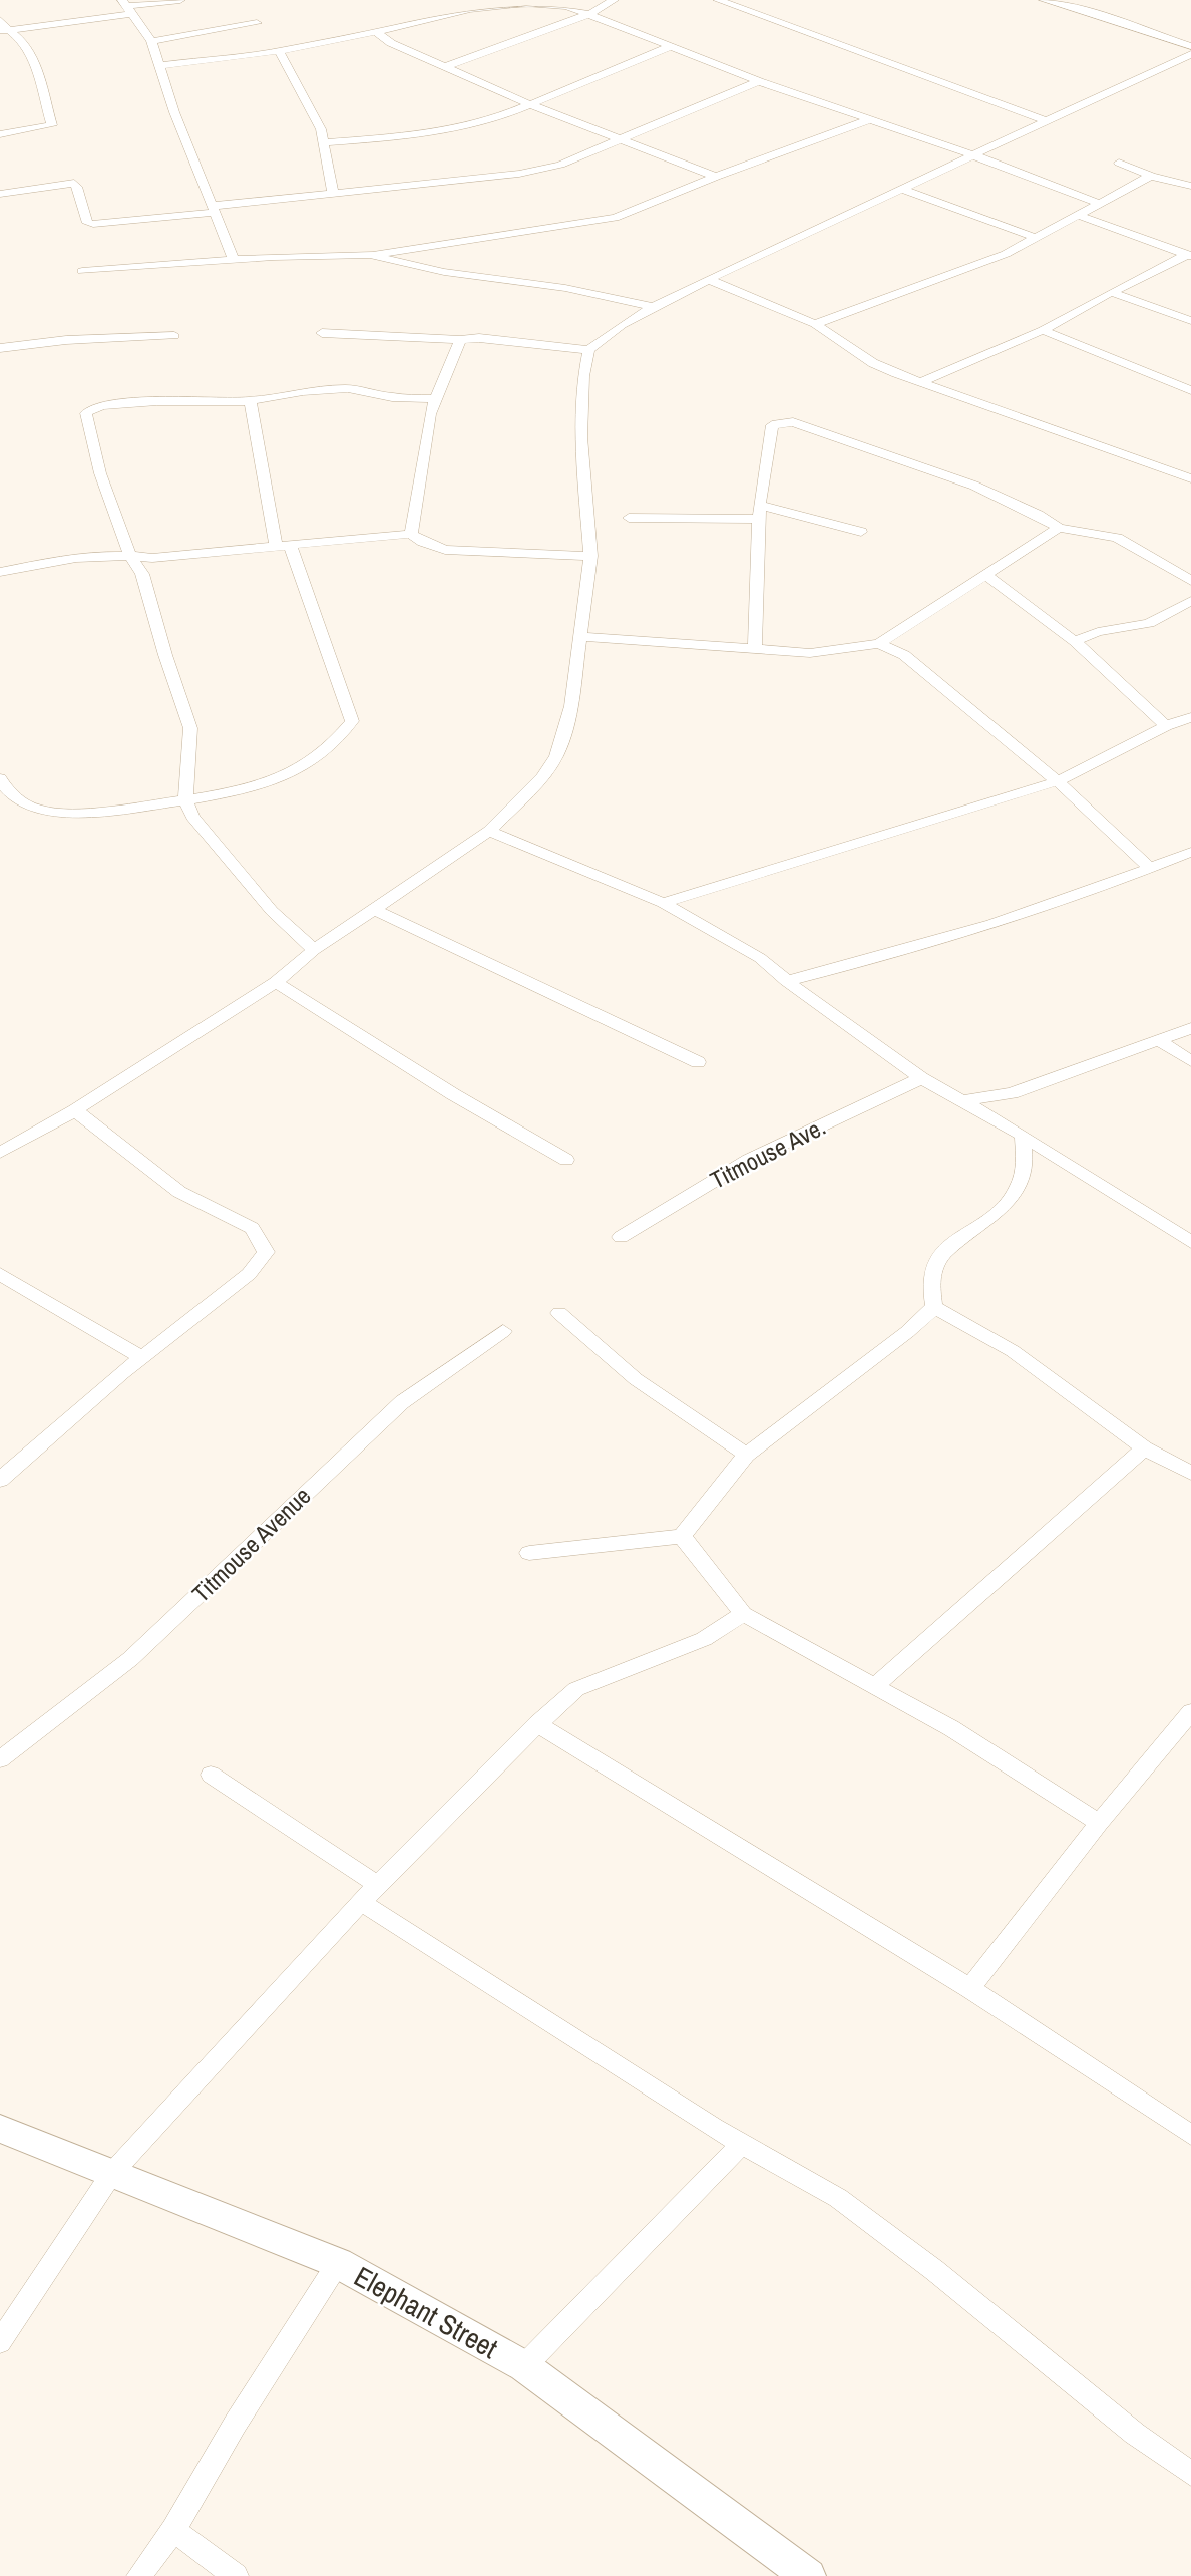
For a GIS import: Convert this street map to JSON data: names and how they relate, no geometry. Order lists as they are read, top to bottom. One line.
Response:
{"streets":{"main road":["Elephant Street"],"street":["Titmouse Ave.","Titmouse Avenue"]}}
